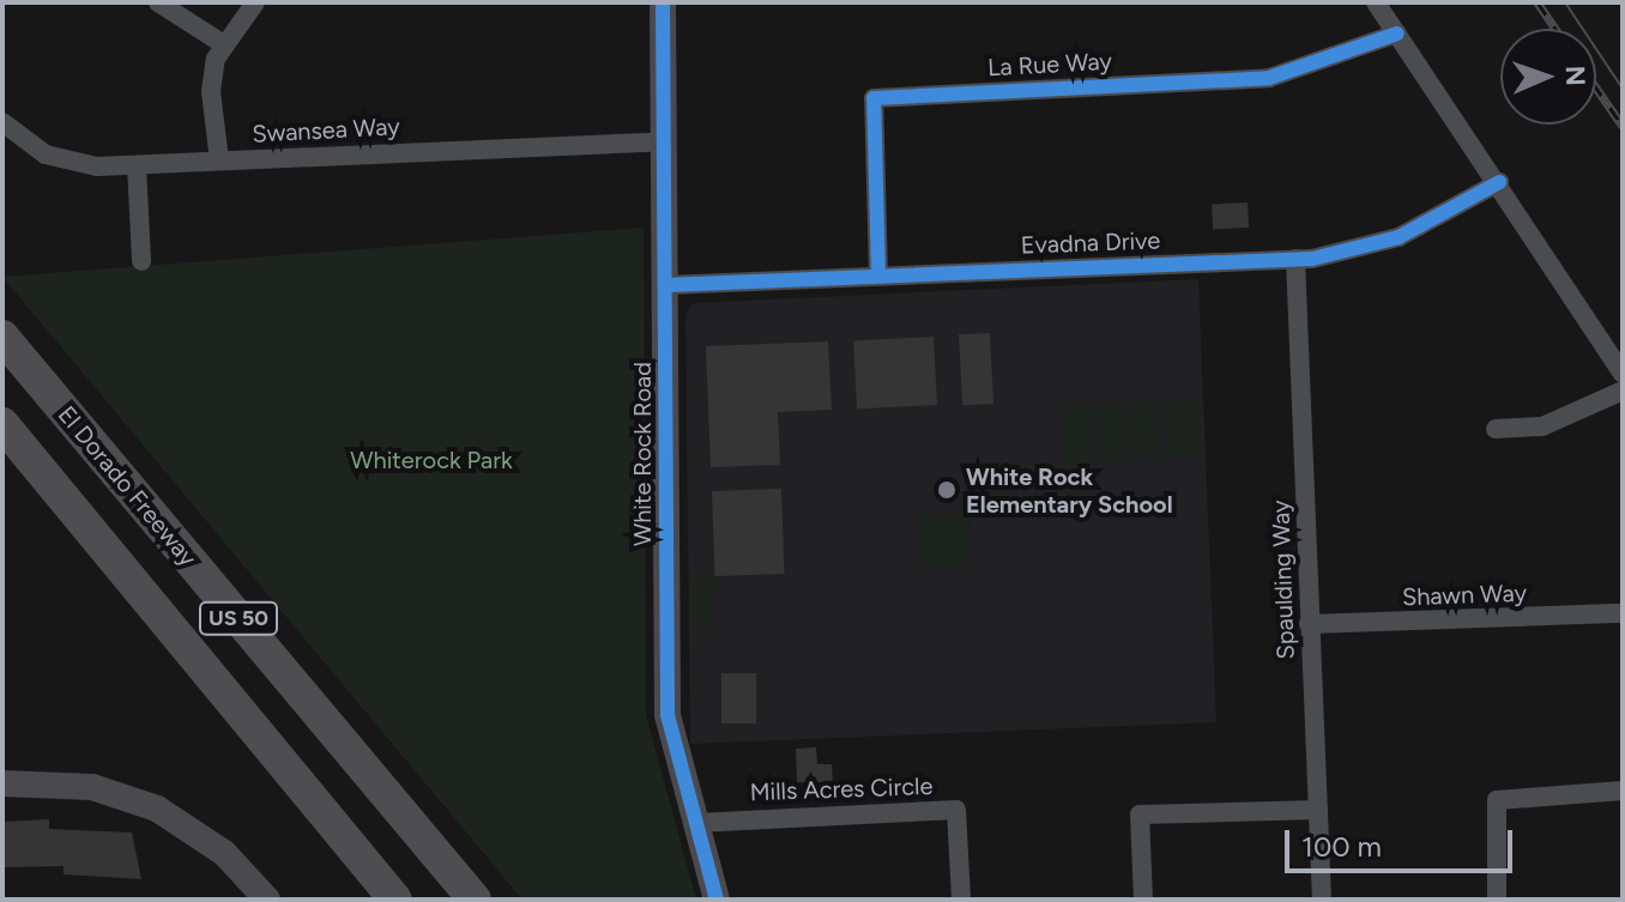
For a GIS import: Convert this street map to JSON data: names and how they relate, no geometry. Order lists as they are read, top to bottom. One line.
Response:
{"streets":{"highway":["El Dorado Freeway","US 50"],"street":["La Rue Way","Swansea Way","Evadna Drive","White Rock Road","Spaulding Way","Shawn Way","Mills Acres Circle"]},"crossings":[["La Rue Way","Evadna Drive"],["Swansea Way","White Rock Road"],["Evadna Drive","White Rock Road"],["Evadna Drive","Spaulding Way"],["White Rock Road","Mills Acres Circle"],["Spaulding Way","Shawn Way"]],"parks":["Whiterock Park"],"places":["White Rock Elementary School"],"scale_bar":"100 m","north":"right"}
